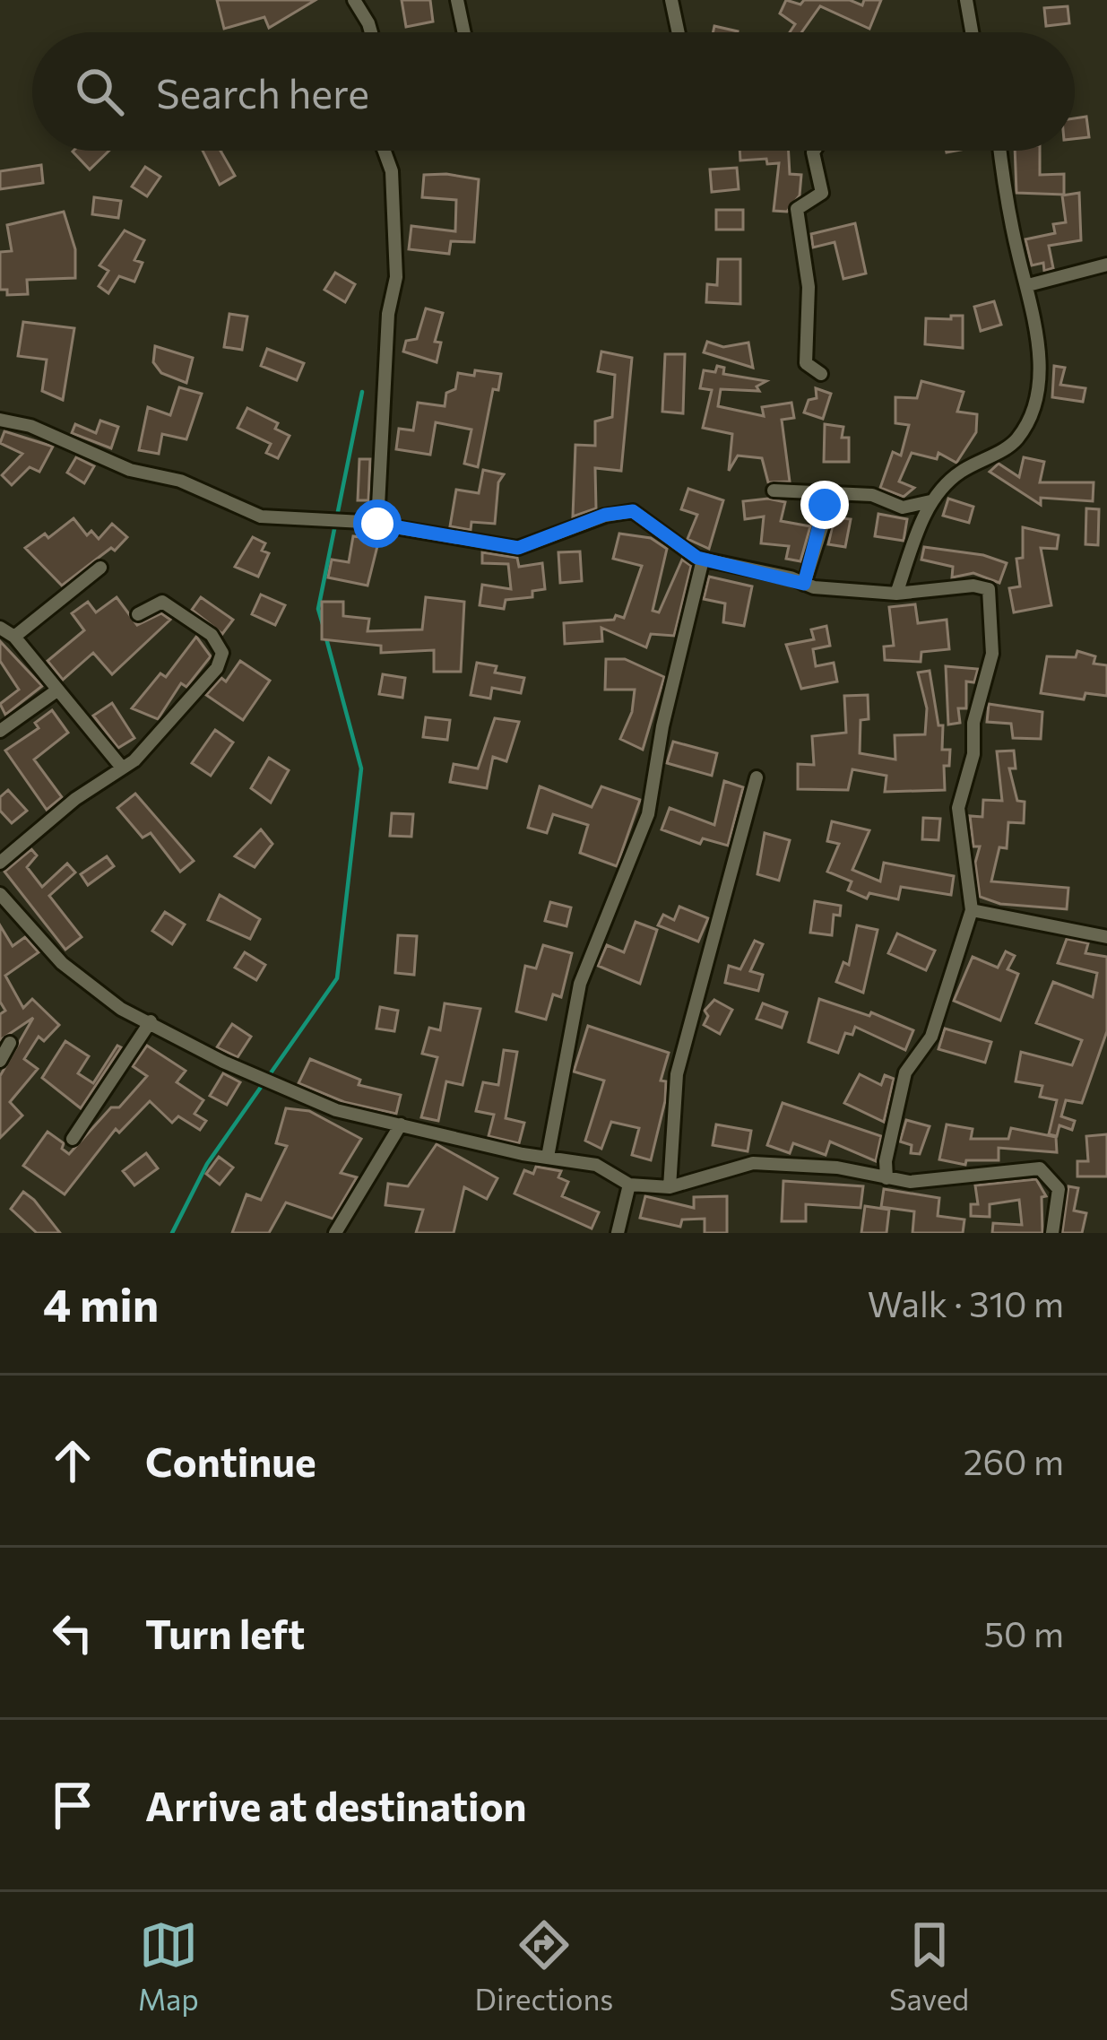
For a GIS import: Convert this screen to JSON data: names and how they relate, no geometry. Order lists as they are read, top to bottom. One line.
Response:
{"page":{"search":"Search here","heading":["4 min","Walk · 310 m"],"list":[["Continue","260 m"],["Turn left","50 m"],"Arrive at destination"],"nav":["Map","Directions","Saved"]}}
